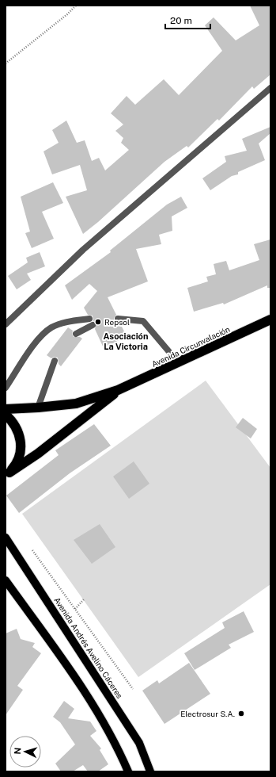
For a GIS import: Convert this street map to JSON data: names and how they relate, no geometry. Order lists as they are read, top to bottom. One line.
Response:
{"streets":{"highway":["Avenida Circunvalación"],"main road":["Avenida Andrés Avelino Cáceres"]},"districts":["Asociación La Victoria"],"places":["Repsol","Electrosur S.A."],"scale_bar":"20 m","north":"left"}
